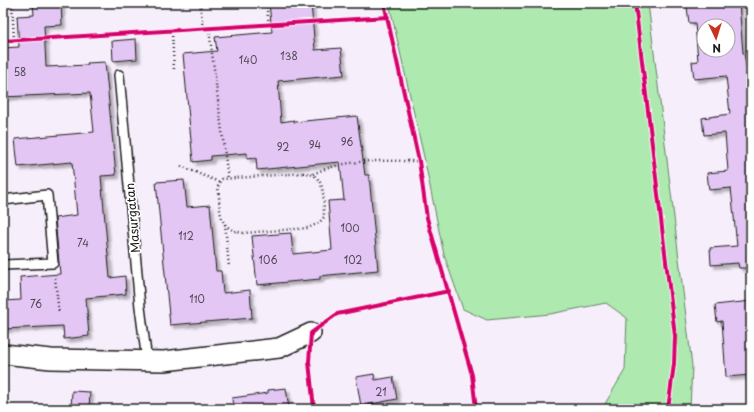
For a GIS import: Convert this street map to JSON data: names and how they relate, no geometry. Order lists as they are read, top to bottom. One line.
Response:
{"streets":{"lane":["Masurgatan"]},"house_numbers":["138","140","58","96","94","92","100","112","74","106","102","110","76","21"],"north":"bottom"}
